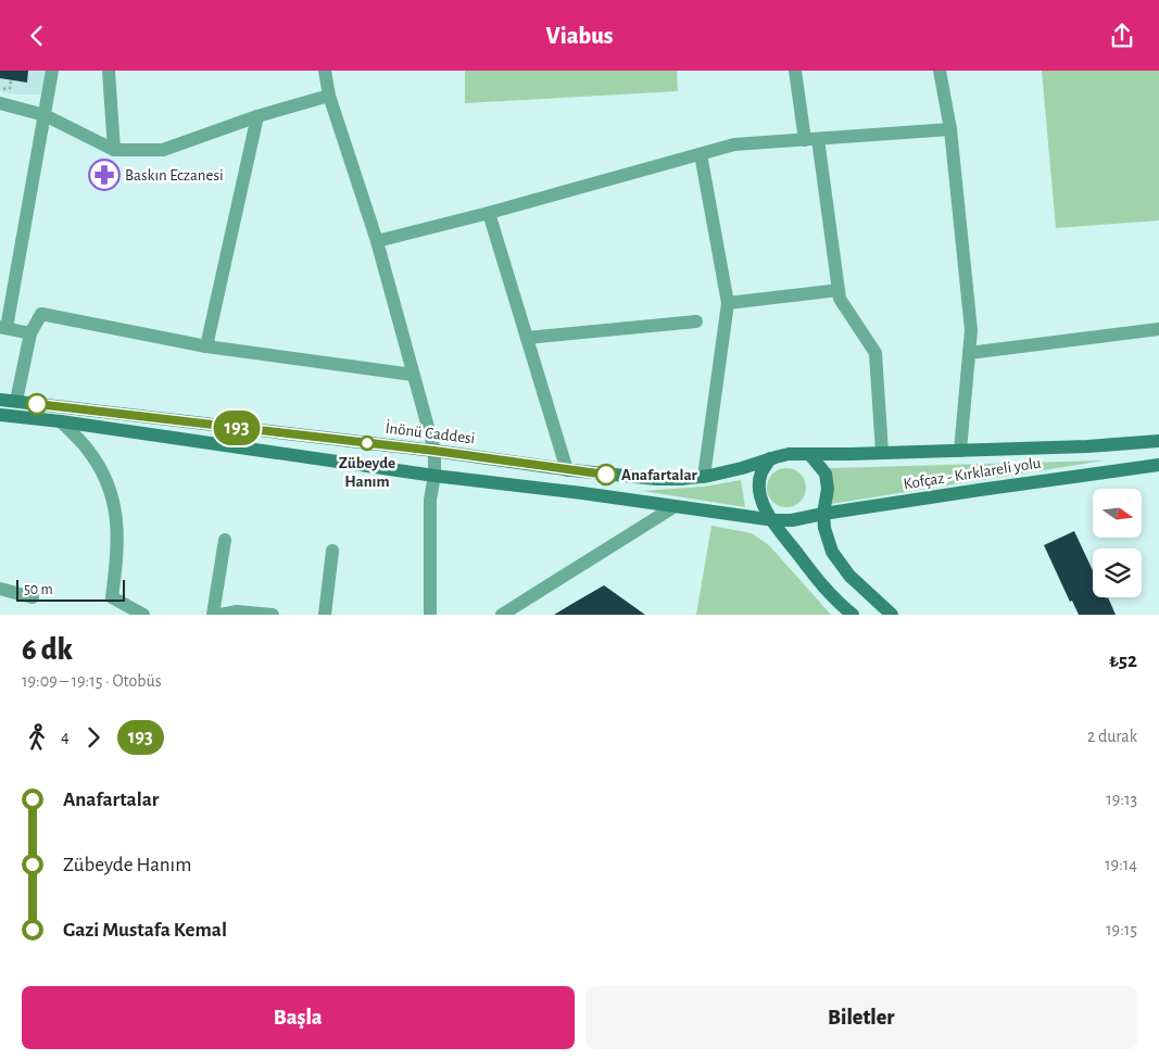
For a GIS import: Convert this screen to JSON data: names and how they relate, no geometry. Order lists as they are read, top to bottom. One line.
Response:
{"streets":{"main road":["İnönü Caddesi","Kofçaz - Kırklareli yolu"]},"crossings":[["İnönü Caddesi","Kofçaz - Kırklareli yolu"]],"places":{"pharmacy":["Baskın Eczanesi"],"other":["Zübeyde Hanım","Anafartalar"]},"lines":["bus line 193"],"scale_bar":"50 m","north":"right","page":{"header":"Viabus","on_map":"193","scale":"50 m","heading":["6 dk","19:09 – 19:15 · Otobüs","₺52"],"legs":["4","193","2 durak"],"list":[{"name":"Anafartalar","value":"19:13"},{"name":"Zübeyde Hanım","value":"19:14"},{"name":"Gazi Mustafa Kemal","value":"19:15"}],"buttons":["Başla","Biletler"]}}
